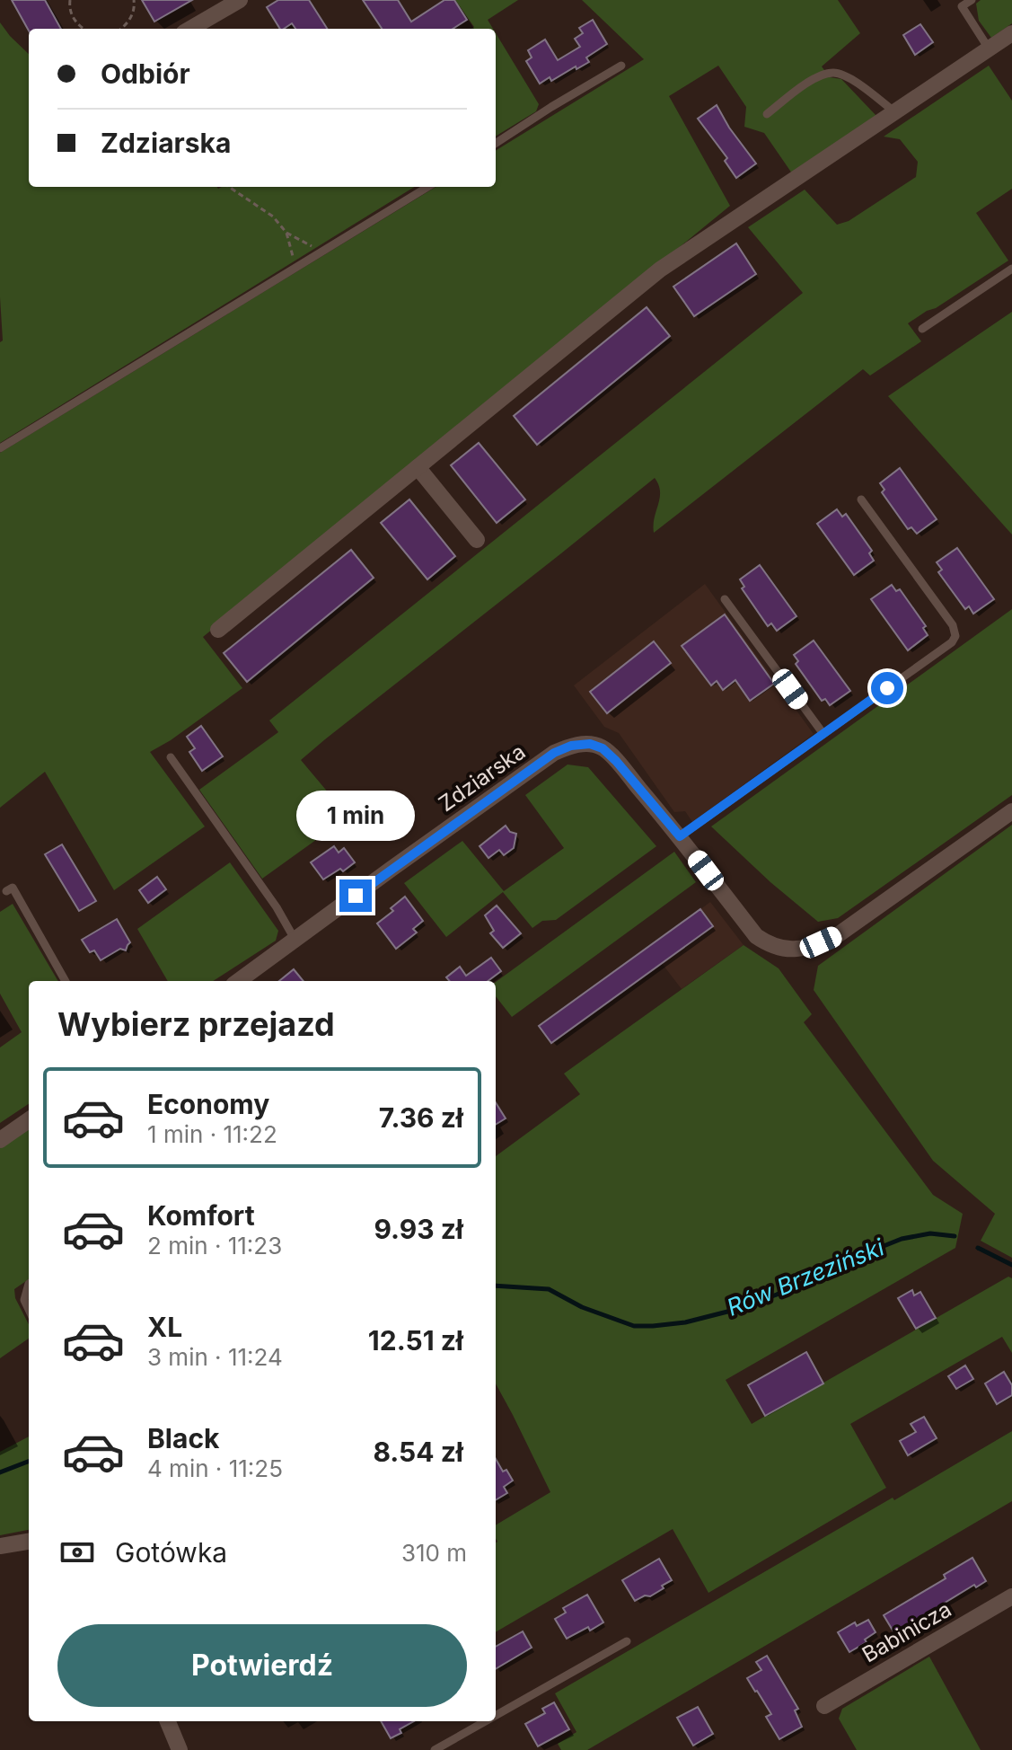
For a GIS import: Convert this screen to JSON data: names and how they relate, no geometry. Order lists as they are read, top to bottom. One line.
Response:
{"streets":{"street":["Zdziarska","Babinicza"]},"water":["Rów Brzeziński"],"page":{"banner":["Odbiór","Zdziarska"],"bubble":"1 min","heading":"Wybierz przejazd","list":[{"name":"Economy","note":"1 min · 11:22","value":"7.36 zł"},{"name":"Komfort","note":"2 min · 11:23","value":"9.93 zł"},{"name":"XL","note":"3 min · 11:24","value":"12.51 zł"},{"name":"Black","note":"4 min · 11:25","value":"8.54 zł"}],"pay":["Gotówka","310 m"],"buttons":"Potwierdź"}}
